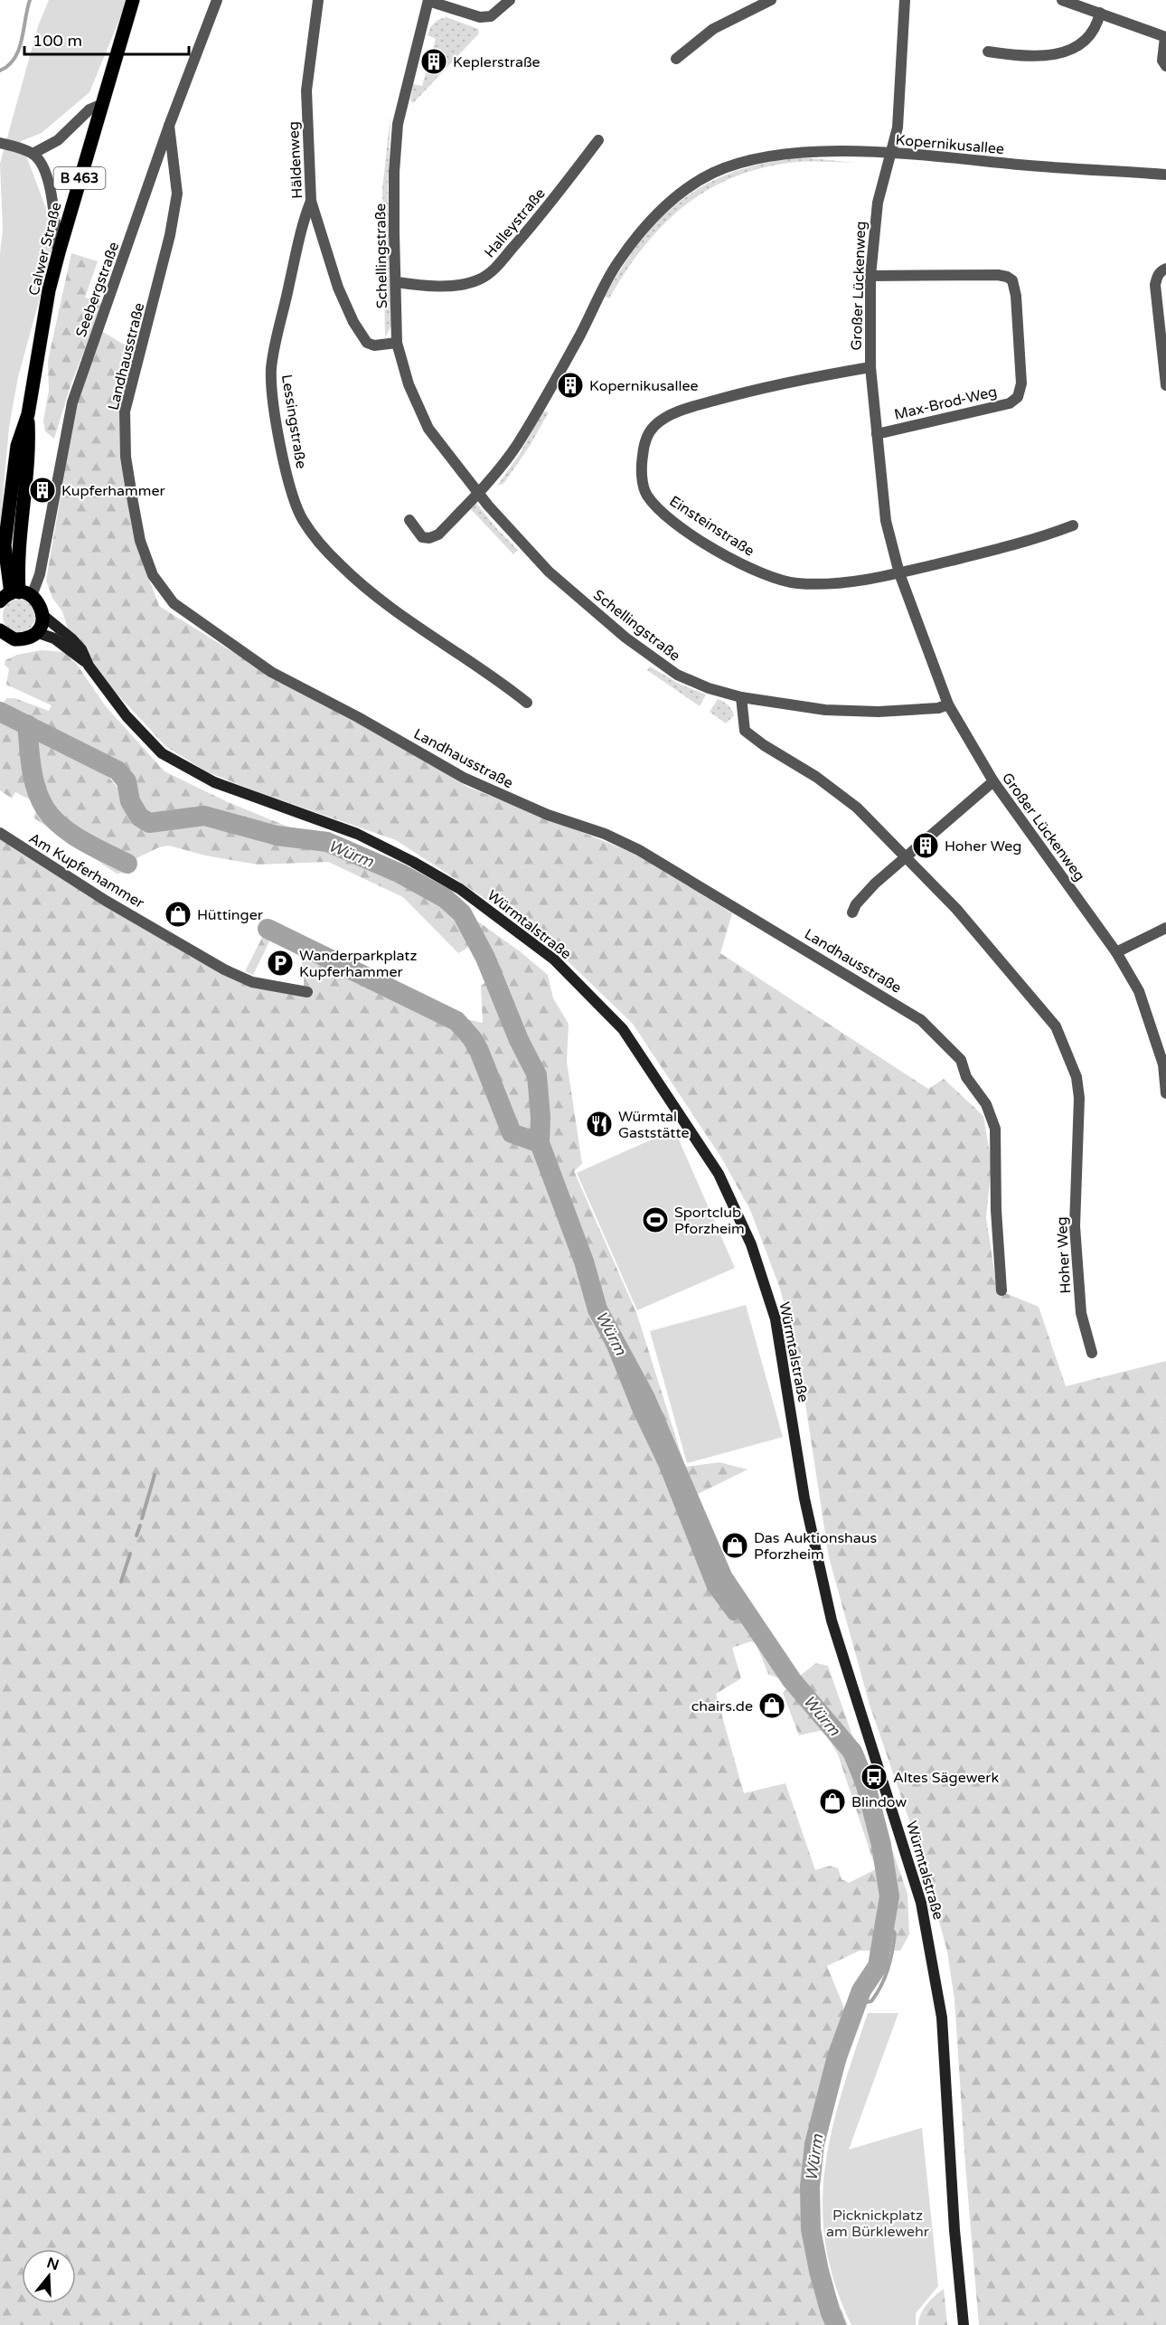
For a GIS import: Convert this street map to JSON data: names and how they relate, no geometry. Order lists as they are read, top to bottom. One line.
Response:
{"streets":{"main road":["B 463","Calwer Straße","Würmtalstraße"],"street":["Kopernikusallee","Häldenweg","Halleystraße","Schellingstraße","Großer Lückenweg","Seebergstraße","Landhausstraße","Max-Brod-Weg","Lessingstraße","Einsteinstraße","Am Kupferhammer","Hoher Weg"]},"crossings":[["Kopernikusallee","Schellingstraße"],["Kopernikusallee","Großer Lückenweg"],["Häldenweg","Schellingstraße"],["Häldenweg","Lessingstraße"],["B 463","Calwer Straße"],["Halleystraße","Schellingstraße"],["Calwer Straße","Seebergstraße"],["Schellingstraße","Großer Lückenweg"],["Schellingstraße","Hoher Weg"],["Großer Lückenweg","Max-Brod-Weg"],["Großer Lückenweg","Einsteinstraße"],["Seebergstraße","Landhausstraße"]],"water":["Würm"],"parks":["Picknickplatz am Bürklewehr"],"places":{"building":["Keplerstraße","Kopernikusallee","Kupferhammer","Hoher Weg"],"shop":["Hüttinger","Das Auktionshaus Pforzheim","chairs.de","Blindow"],"parking":["Wanderparkplatz Kupferhammer"],"restaurant":["Würmtal Gaststätte"],"sports":["Sportclub Pforzheim"],"bus stop":["Altes Sägewerk"]},"scale_bar":"100 m","north":"top"}
